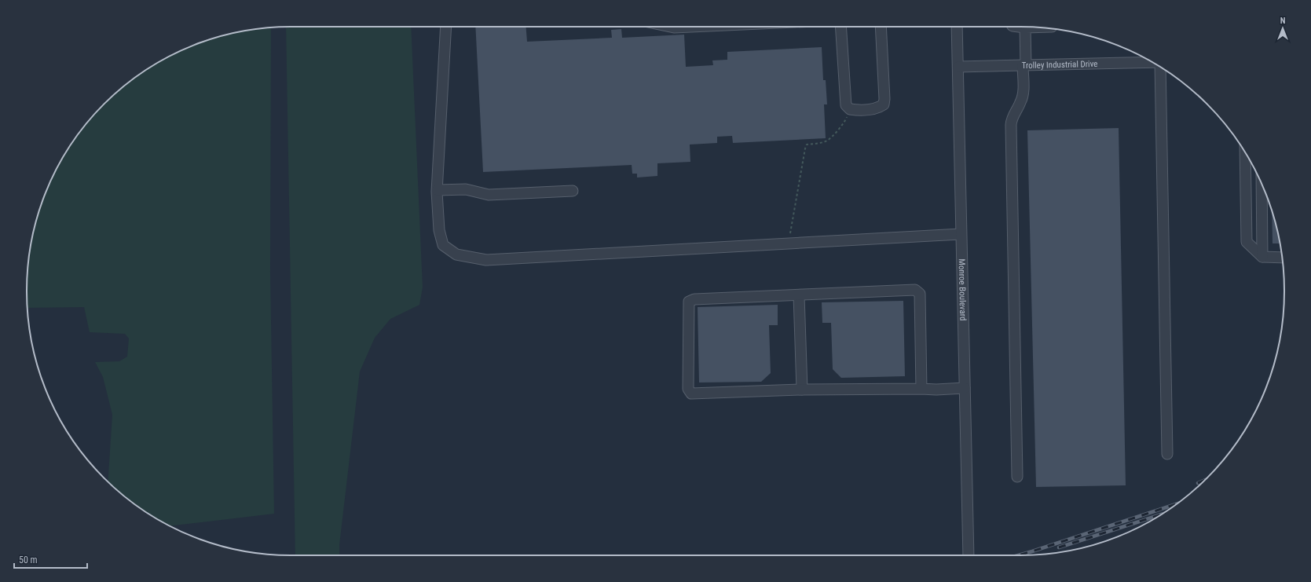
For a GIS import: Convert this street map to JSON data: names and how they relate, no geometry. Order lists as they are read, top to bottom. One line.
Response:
{"streets":{"street":["Trolley Industrial Drive","Monroe Boulevard"]},"crossings":[["Trolley Industrial Drive","Monroe Boulevard"]],"scale_bar":"50 m","north":"top"}
